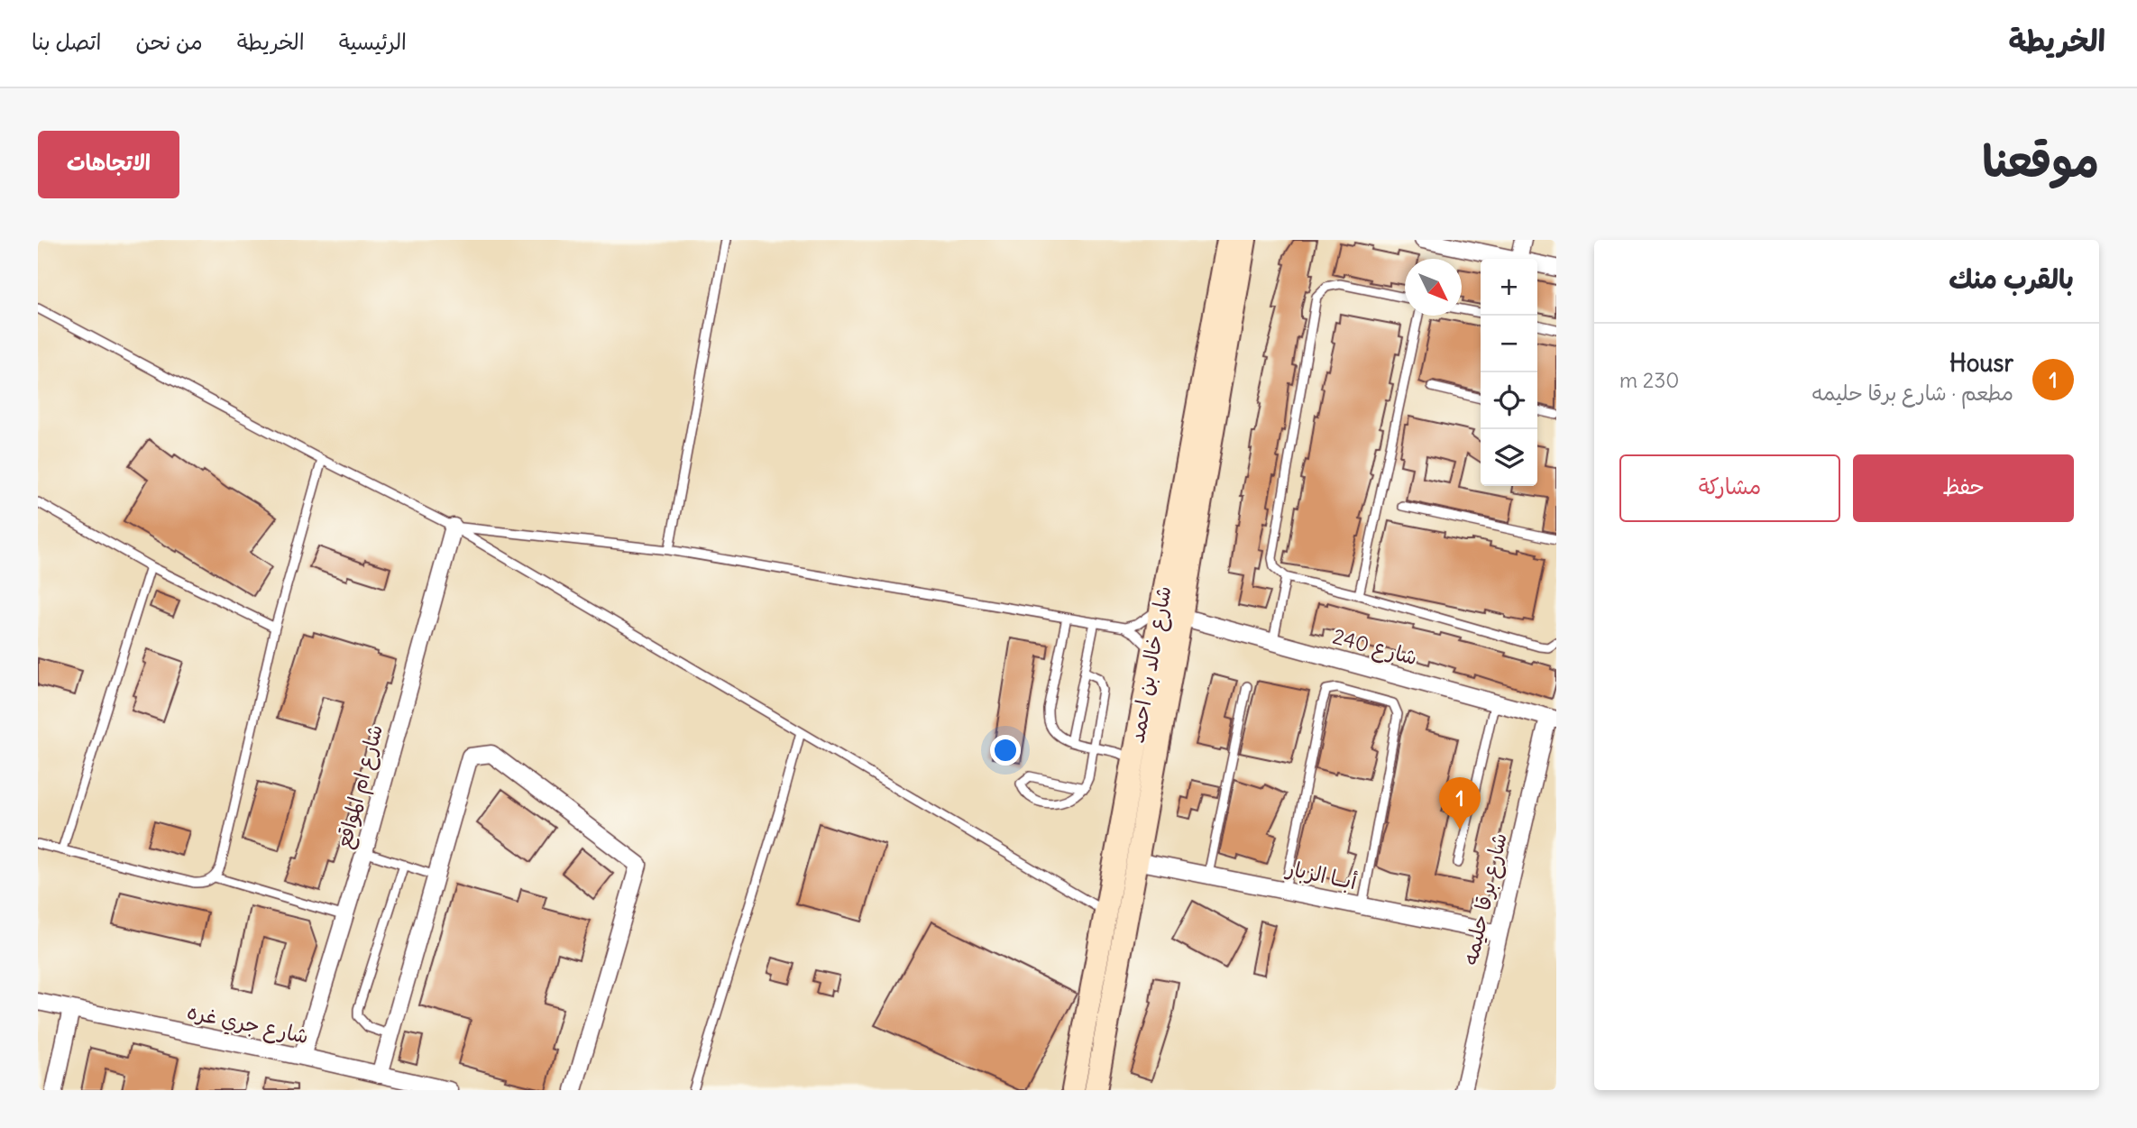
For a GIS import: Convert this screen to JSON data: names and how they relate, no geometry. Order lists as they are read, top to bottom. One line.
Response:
{"streets":{"main road":["شارع خالد بن احمد"],"street":["شارع 240","شارع ام المواقع","أبــا الزبار","شارع برقا حليمه","شارع جري غره"]},"crossings":[["شارع 240","شارع خالد بن احمد"],["شارع 240","شارع برقا حليمه"],["شارع خالد بن احمد","أبــا الزبار"],["شارع ام المواقع","شارع جري غره"],["أبــا الزبار","شارع برقا حليمه"]],"north":"bottom right","page":{"header":"الخريطة","nav":["الرئيسية","الخريطة","من نحن","اتصل بنا"],"title":"موقعنا","buttons":["الاتجاهات",["حفظ","مشاركة"]],"heading":"بالقرب منك","map_buttons":["+","−"],"list":[{"mark":"1","name":"Housr","note":"مطعم · شارع برقا حليمه","value":"230 m"}],"pins":"1"}}
